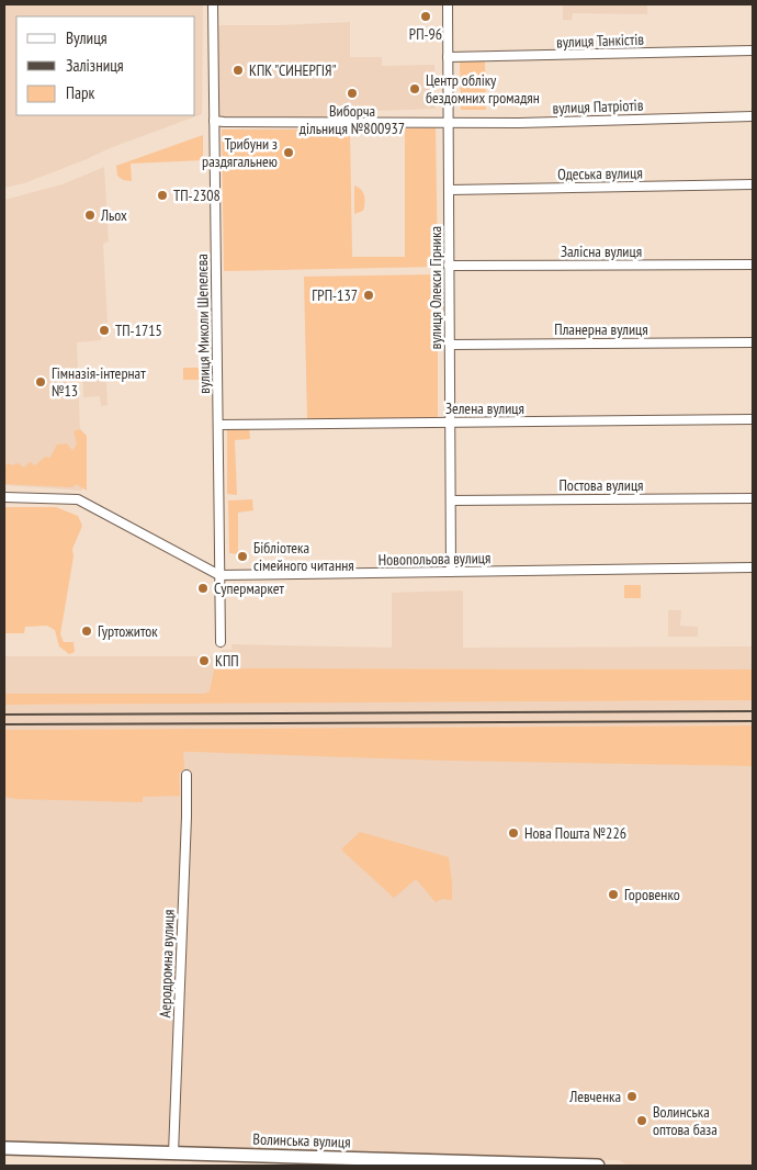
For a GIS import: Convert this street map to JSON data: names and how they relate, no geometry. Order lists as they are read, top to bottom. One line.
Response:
{"streets":{"street":["вулиця Танкістів","вулиця Патріотів","Одеська вулиця","Залісна вулиця","вулиця Олекси Гірника","вулиця Миколи Шепелєва","Планерна вулиця","Зелена вулиця","Постова вулиця","Новопольова вулиця","Аеродромна вулиця","Волинська вулиця"]},"crossings":[["вулиця Танкістів","вулиця Олекси Гірника"],["вулиця Патріотів","вулиця Олекси Гірника"],["вулиця Патріотів","вулиця Миколи Шепелєва"],["Одеська вулиця","вулиця Олекси Гірника"],["Залісна вулиця","вулиця Олекси Гірника"],["вулиця Олекси Гірника","Планерна вулиця"],["вулиця Олекси Гірника","Зелена вулиця"],["вулиця Олекси Гірника","Постова вулиця"],["вулиця Олекси Гірника","Новопольова вулиця"],["вулиця Миколи Шепелєва","Зелена вулиця"],["вулиця Миколи Шепелєва","Новопольова вулиця"],["Аеродромна вулиця","Волинська вулиця"]],"places":["РП-96","КПК \"СИНЕРГІЯ\"","Центр обліку бездомних громадян","Виборча дільниця №800937","Трибуни з раздягальнею","ТП-2308","Льох","ГРП-137","ТП-1715","Гімназія-інтернат №13","Бібліотека сімейного читання","Супермаркет","Гуртожиток","КПП","Нова Пошта №226","Горовенко","Левченка","Волинська оптова база"],"legend":["Вулиця","Залізниця","Парк"]}
